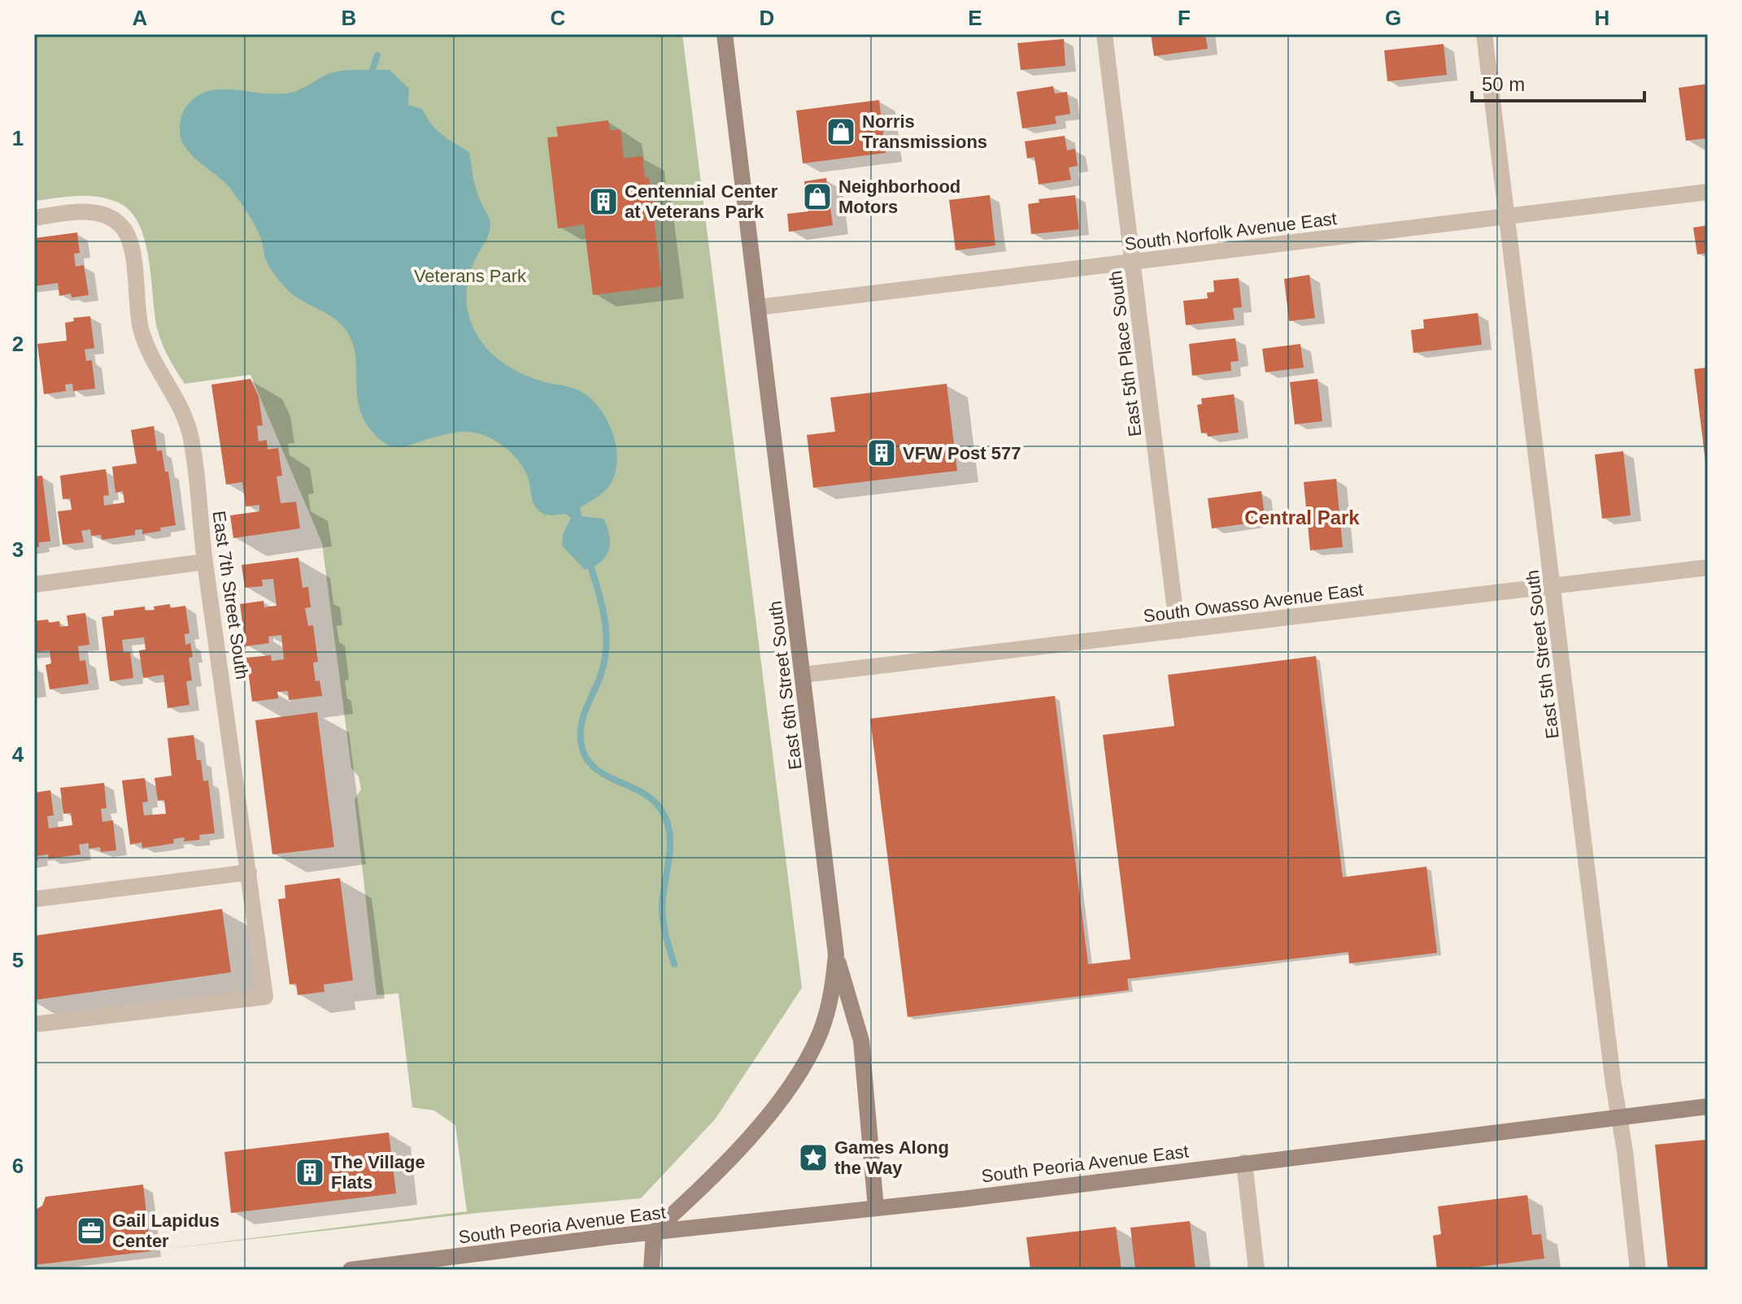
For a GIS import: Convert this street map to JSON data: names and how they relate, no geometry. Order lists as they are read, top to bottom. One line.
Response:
{"streets":{"street":["South Norfolk Avenue East","East 5th Place South","East 7th Street South","South Owasso Avenue East","East 5th Street South","East 6th Street South","South Peoria Avenue East"]},"crossings":[["South Norfolk Avenue East","East 5th Place South"],["South Norfolk Avenue East","East 5th Street South"],["South Norfolk Avenue East","East 6th Street South"],["East 5th Place South","South Owasso Avenue East"],["South Owasso Avenue East","East 5th Street South"],["South Owasso Avenue East","East 6th Street South"],["East 5th Street South","South Peoria Avenue East"],["East 6th Street South","South Peoria Avenue East"]],"districts":["Central Park"],"parks":["Veterans Park"],"places":{"shop":["Norris Transmissions","Neighborhood Motors"],"building":["Centennial Center at Veterans Park","VFW Post 577","The Village Flats"],"place":["Games Along the Way"],"office":["Gail Lapidus Center"]},"scale_bar":"50 m","grid":{"columns":["A","B","C","D","E","F","G","H"],"rows":["1","2","3","4","5","6"]}}
